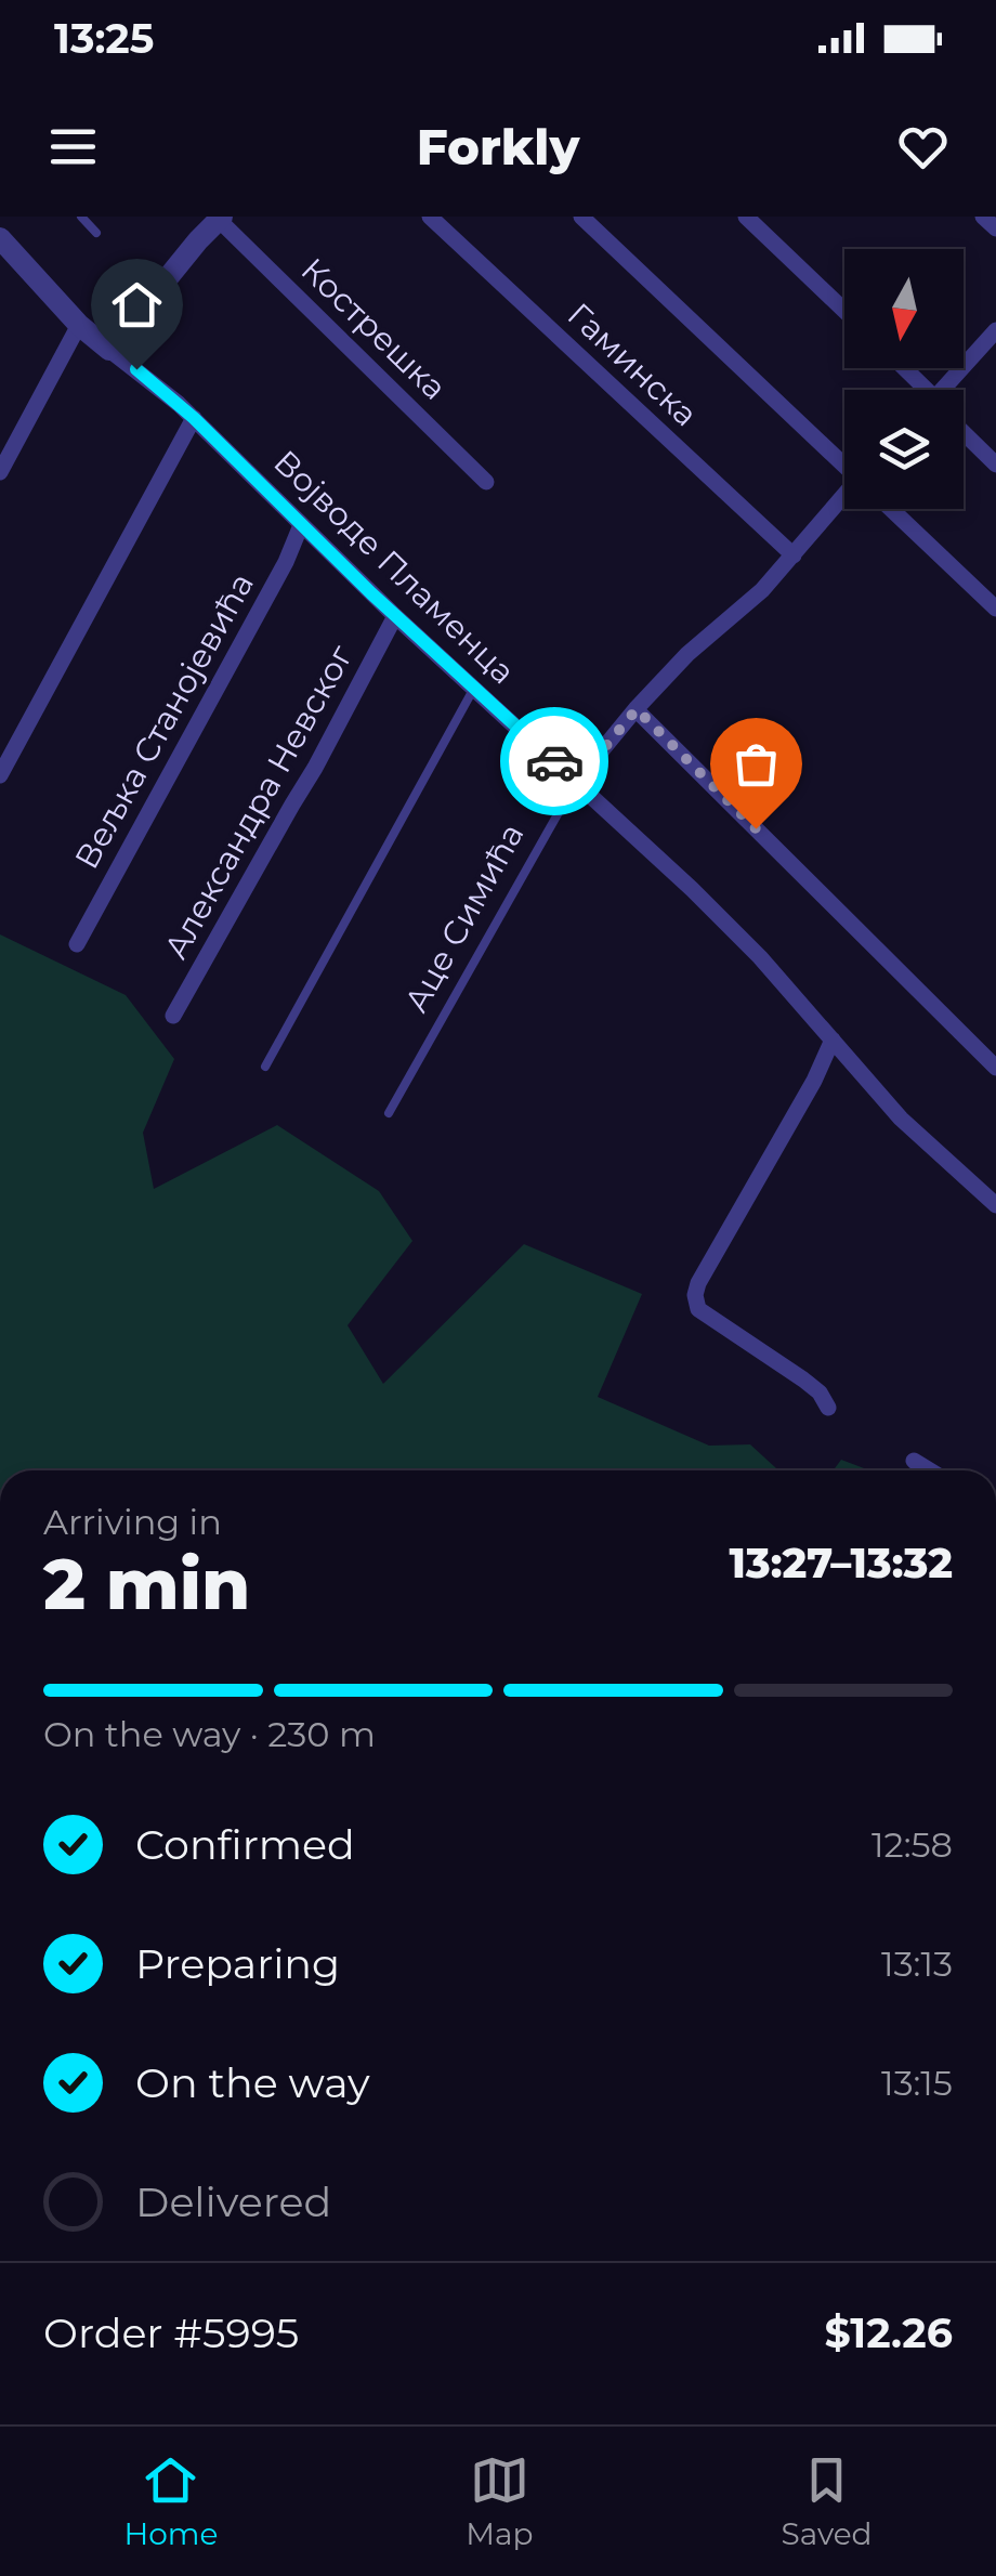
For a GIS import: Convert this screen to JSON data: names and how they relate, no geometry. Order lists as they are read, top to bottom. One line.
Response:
{"streets":{"street":["Кострешка","Гаминска","Војводе Пламенца","Вељка Станојевића","Александра Невског","Аце Симића"]},"crossings":[["Гаминска","Аце Симића"],["Војводе Пламенца","Вељка Станојевића"],["Војводе Пламенца","Александра Невског"],["Војводе Пламенца","Аце Симића"]],"north":"bottom","page":{"status":"13:25","header":"Forkly","heading":["2 min","Arriving in","13:27–13:32"],"panel":["Order #5995","$12.26"],"bar":"On the way · 230 m","list":[["Confirmed","12:58"],["Preparing","13:13"],["On the way","13:15"],"Delivered"],"tabs":["Home","Map","Saved"]}}
